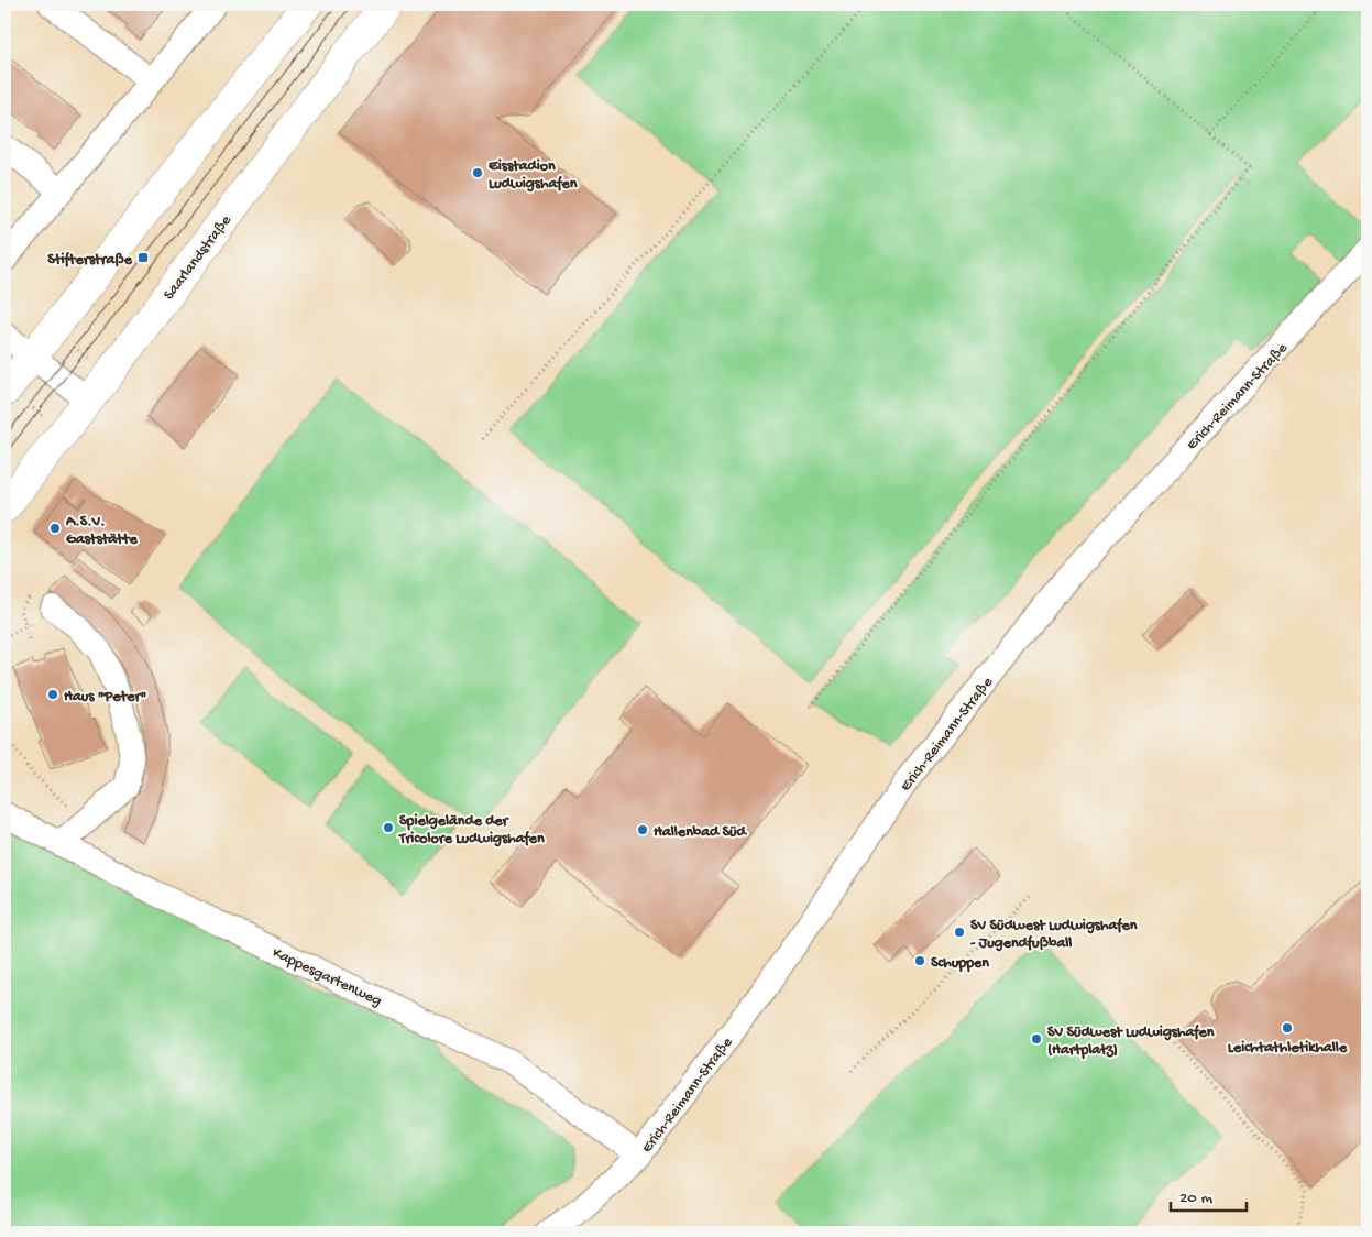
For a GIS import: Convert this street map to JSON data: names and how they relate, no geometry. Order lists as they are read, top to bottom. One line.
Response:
{"streets":{"main road":["Saarlandstraße"],"street":["Erich-Reimann-Straße","Kappesgartenweg"]},"crossings":[["Erich-Reimann-Straße","Kappesgartenweg"]],"places":{"other":["Eisstadion Ludwigshafen","A.S.V. Gaststätte","Haus \"Peter\"","Spielgelände der Tricolore Ludwigshafen","Hallenbad Süd","SV Südwest Ludwigshafen - Jugendfußball","Schuppen","Leichtathletikhalle","SV Südwest Ludwigshafen (Hartplatz)"],"transit":["Stifterstraße"]},"scale_bar":"20 m"}
